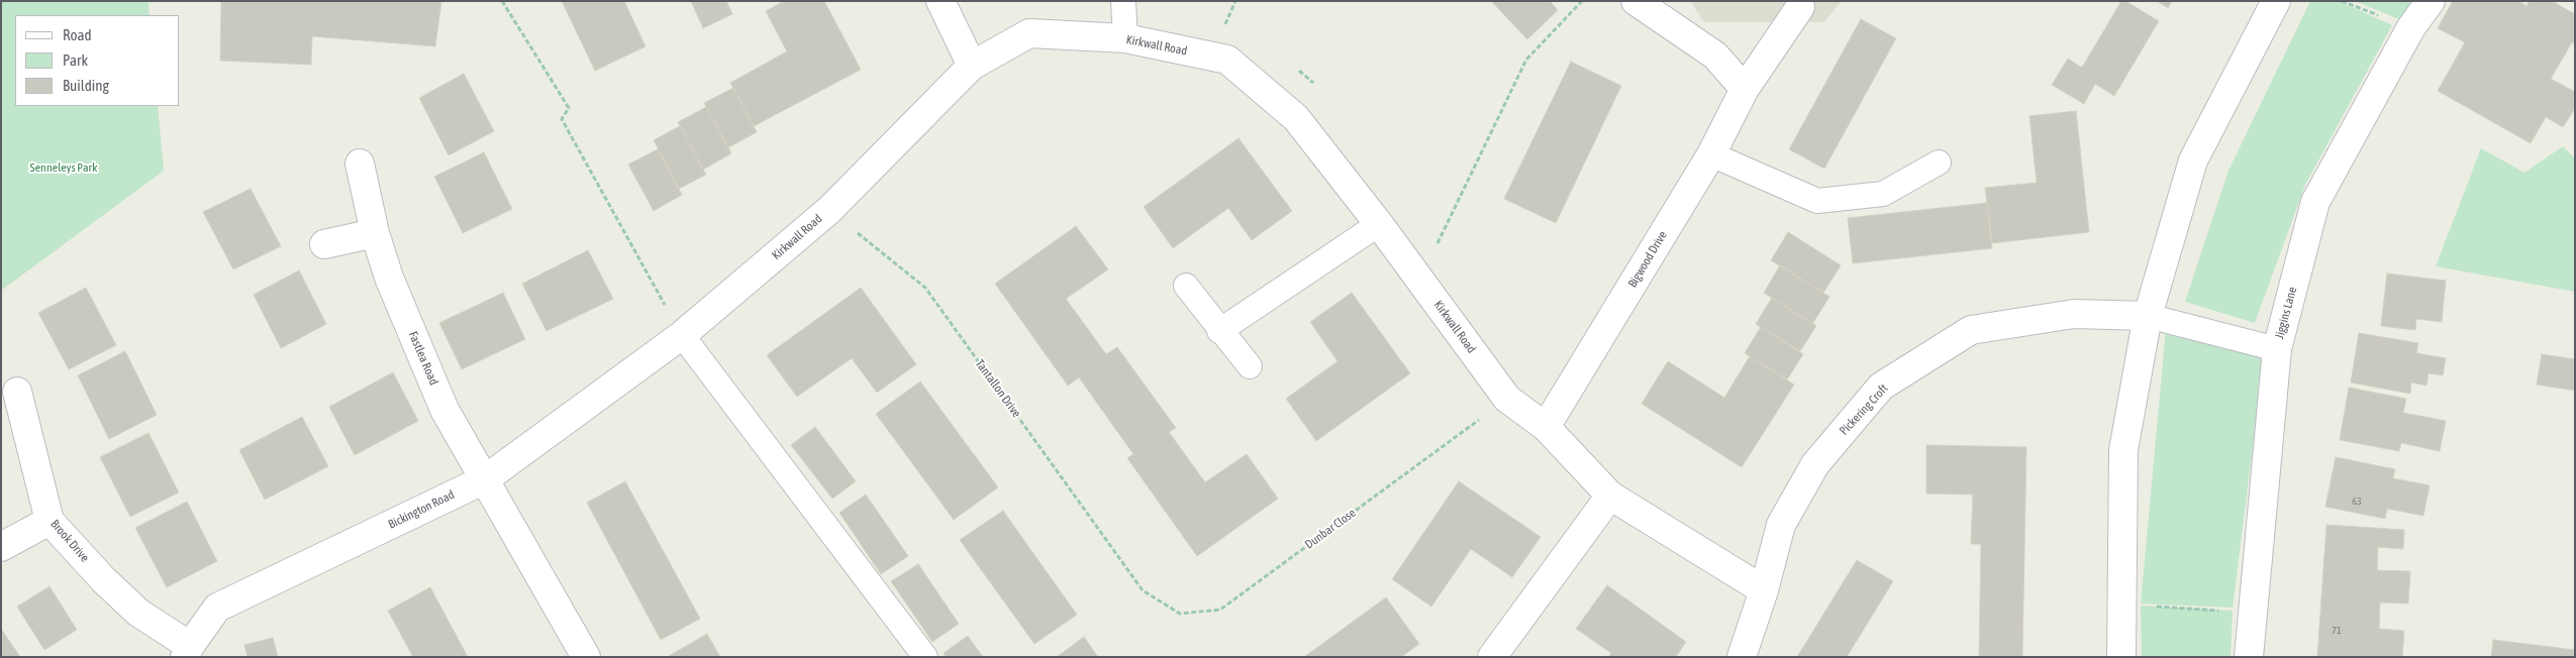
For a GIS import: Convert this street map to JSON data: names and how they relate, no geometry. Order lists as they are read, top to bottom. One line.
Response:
{"streets":{"street":["Kirkwall Road","Bigwood Drive","Jiggins Lane","Fastlea Road","Pickering Croft","Bickington Road","Brook Drive"],"path":["Tantallon Drive","Dunbar Close"]},"crossings":[["Kirkwall Road","Bigwood Drive"],["Kirkwall Road","Fastlea Road"],["Kirkwall Road","Tantallon Drive"],["Kirkwall Road","Pickering Croft"],["Kirkwall Road","Bickington Road"],["Kirkwall Road","Dunbar Close"],["Fastlea Road","Bickington Road"],["Tantallon Drive","Dunbar Close"],["Bickington Road","Brook Drive"]],"parks":["Senneleys Park"],"house_numbers":["63","71"],"legend":["Road","Park","Building"]}
